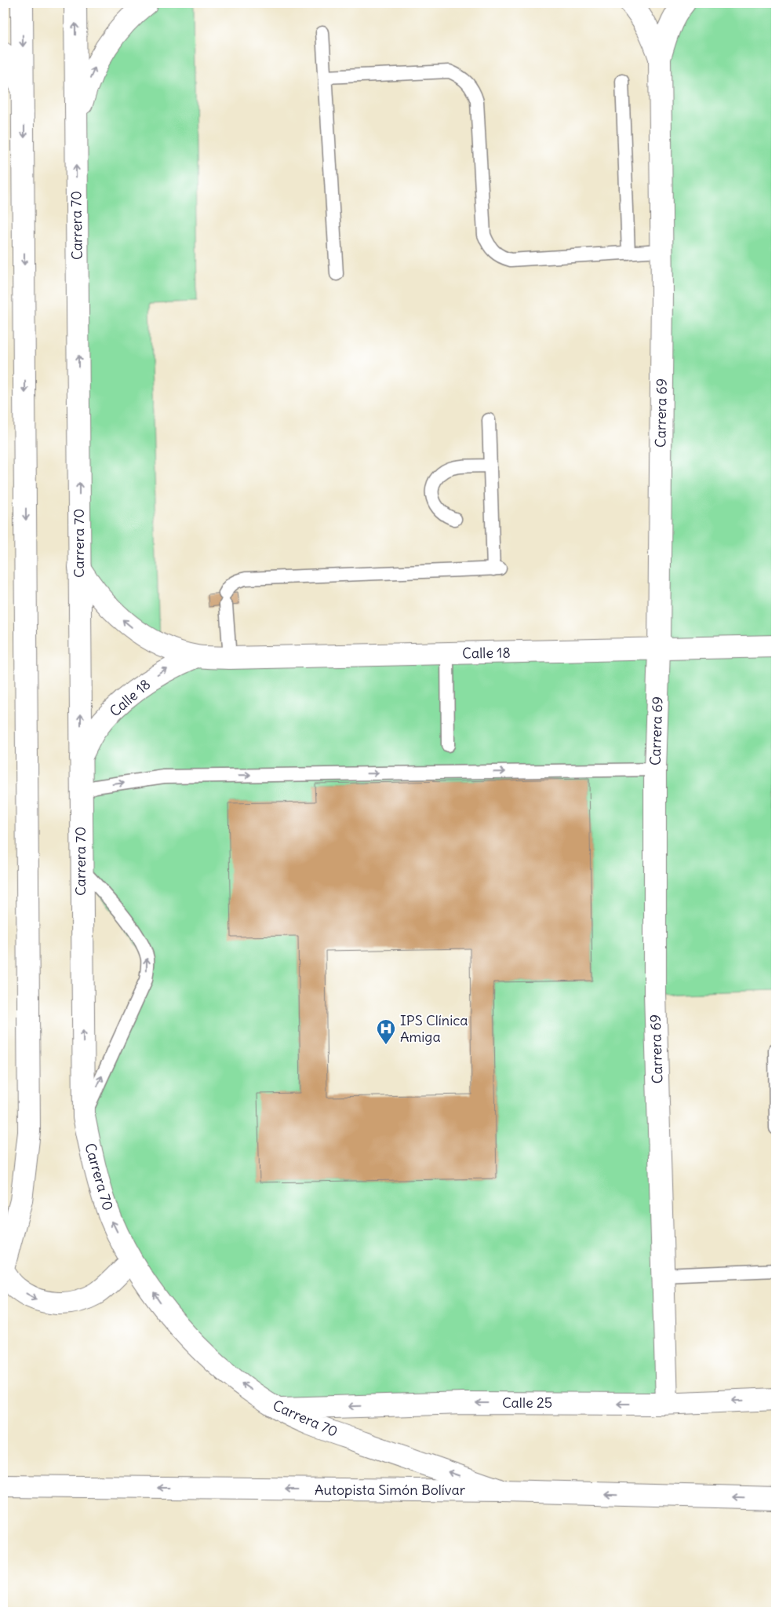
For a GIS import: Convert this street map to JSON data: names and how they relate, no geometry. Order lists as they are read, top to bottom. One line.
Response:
{"streets":{"main road":["Carrera 70","Carrera 69","Calle 18","Calle 25","Autopista Simón Bolívar"]},"crossings":[["Carrera 70","Calle 18"],["Carrera 70","Calle 25"],["Carrera 70","Autopista Simón Bolívar"],["Carrera 69","Calle 18"],["Carrera 69","Calle 25"]],"one_way":["Calle 25","Autopista Simón Bolívar"],"places":{"hospital":["IPS Clínica Amiga"]}}
